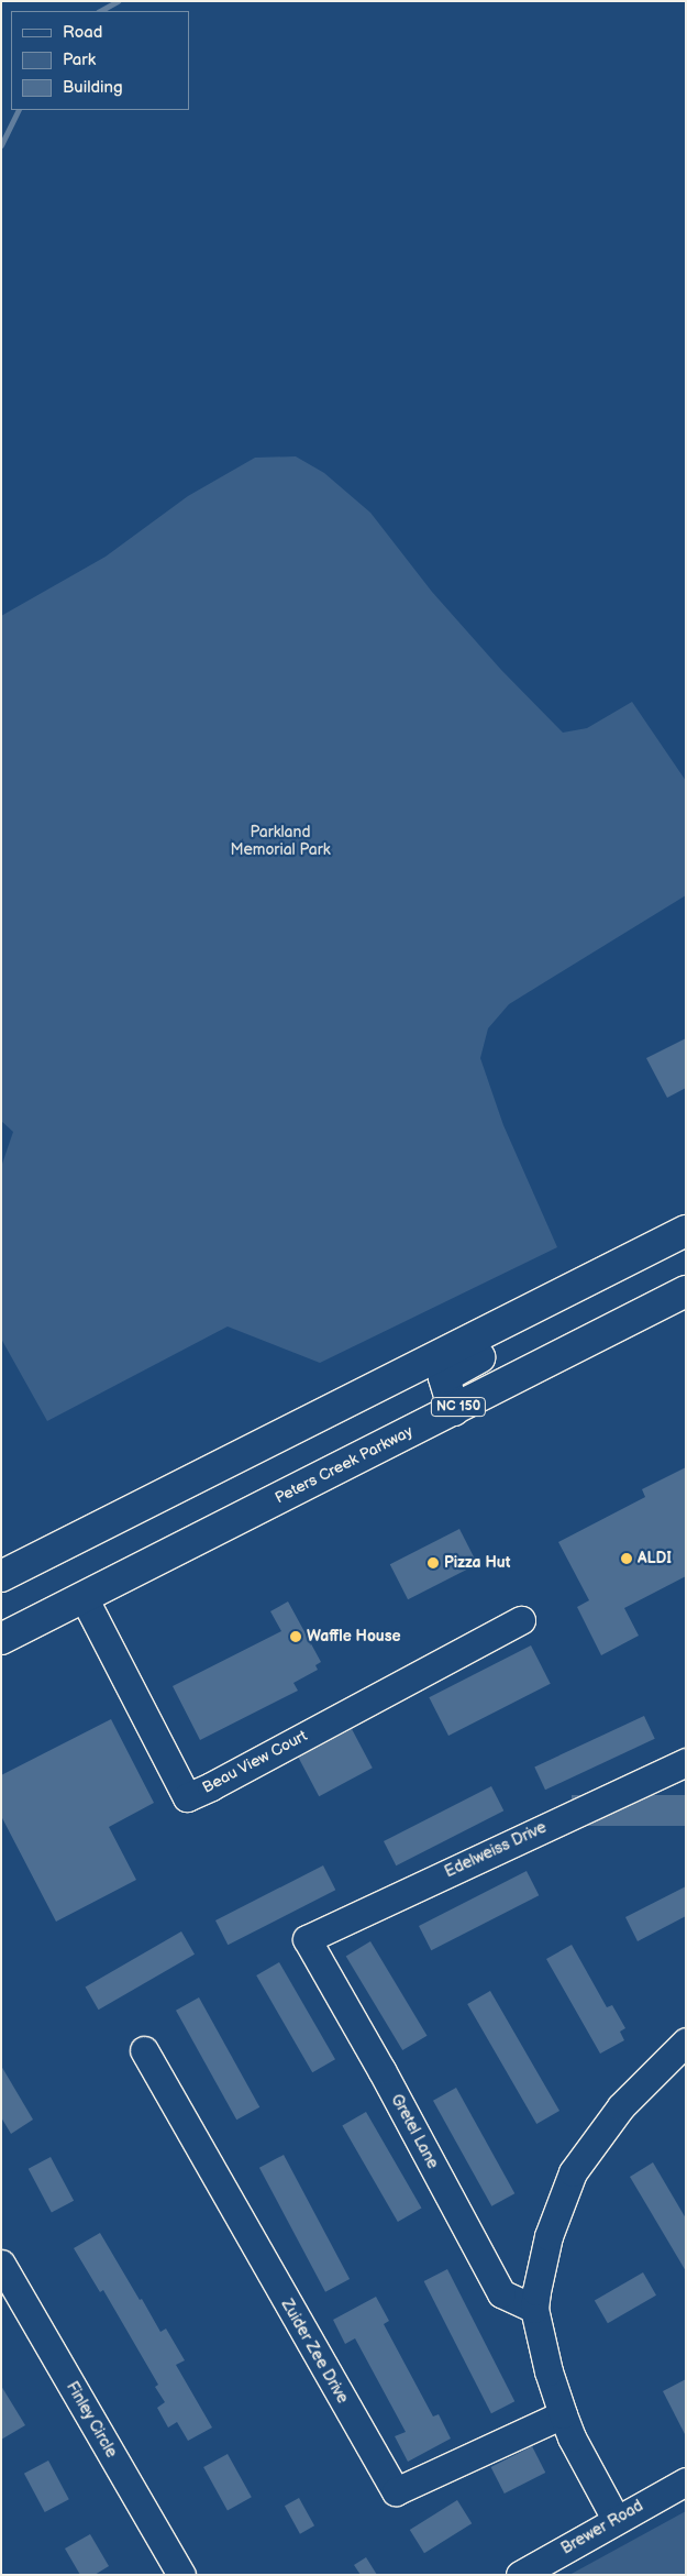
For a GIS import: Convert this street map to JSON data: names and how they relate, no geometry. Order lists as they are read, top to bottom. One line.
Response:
{"streets":{"main road":["NC 150","Peters Creek Parkway"],"street":["Beau View Court","Edelweiss Drive","Gretel Lane","Zuider Zee Drive","Finley Circle","Brewer Road"]},"crossings":[["Peters Creek Parkway","Beau View Court"],["Edelweiss Drive","Gretel Lane"]],"parks":["Parkland Memorial Park"],"places":["ALDI","Pizza Hut","Waffle House"],"legend":["Road","Park","Building"]}
